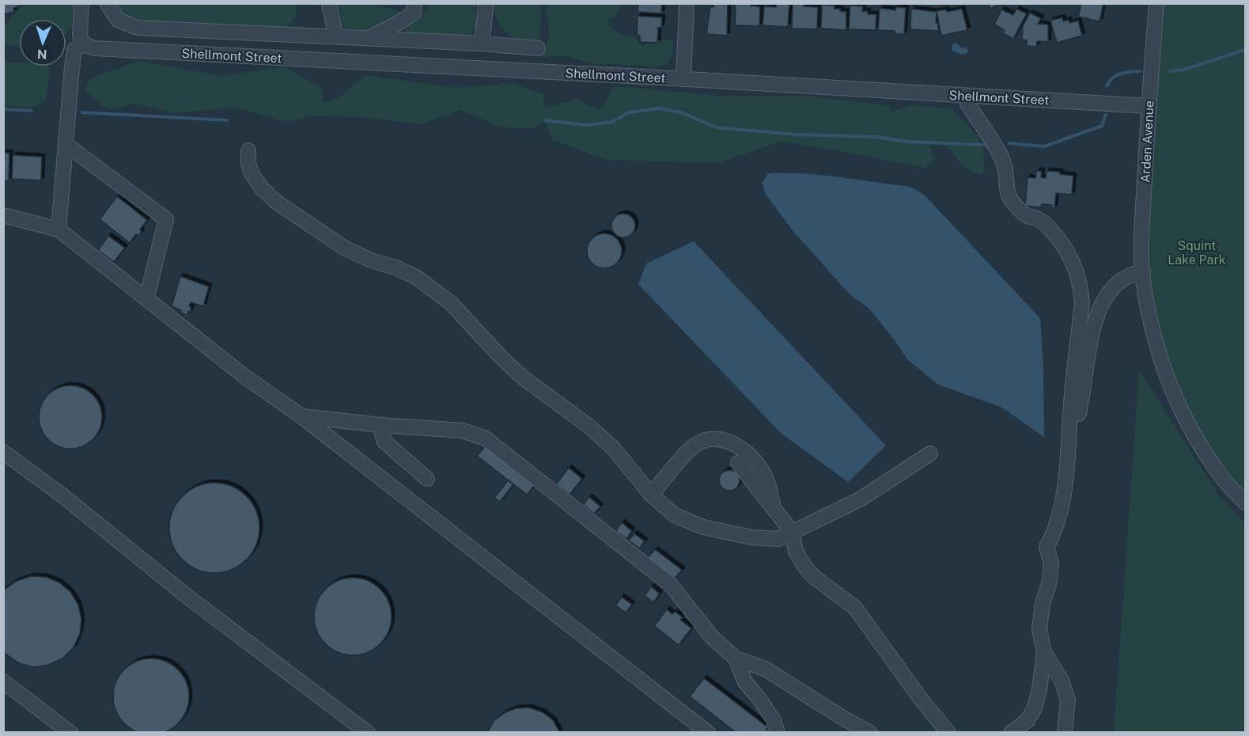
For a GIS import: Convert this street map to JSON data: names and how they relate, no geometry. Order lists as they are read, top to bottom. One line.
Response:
{"streets":{"street":["Shellmont Street","Arden Avenue"]},"crossings":[["Shellmont Street","Arden Avenue"]],"parks":["Squint Lake Park"],"north":"bottom"}
